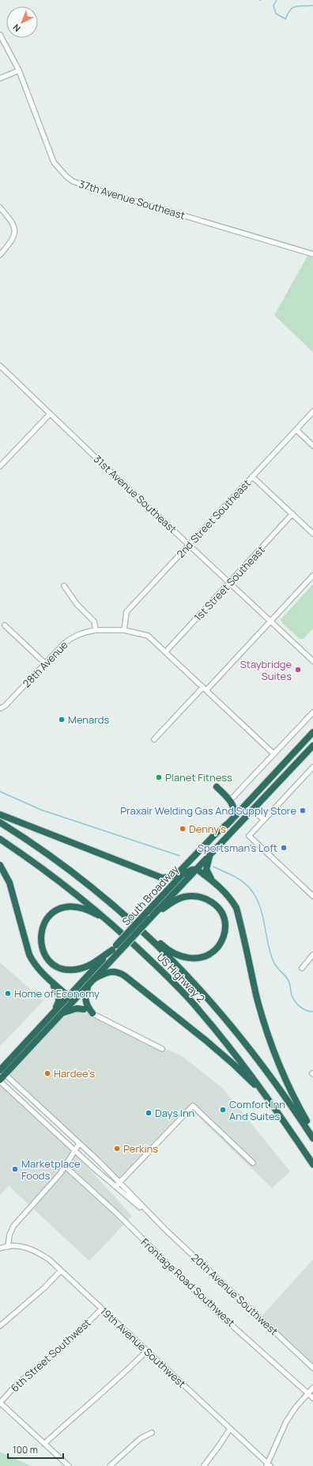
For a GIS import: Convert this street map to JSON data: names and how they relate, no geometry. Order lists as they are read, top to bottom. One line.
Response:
{"streets":{"highway":["South Broadway","US Highway 2"],"street":["37th Avenue Southeast","31st Avenue Southeast","2nd Street Southeast","1st Street Southeast","28th Avenue","Frontage Road Southwest","20th Avenue Southwest","19th Avenue Southwest","6th Street Southwest"]},"crossings":[["31st Avenue Southeast","2nd Street Southeast"],["31st Avenue Southeast","1st Street Southeast"],["2nd Street Southeast","28th Avenue"],["1st Street Southeast","28th Avenue"],["South Broadway","20th Avenue Southwest"],["19th Avenue Southwest","6th Street Southwest"]],"places":["Staybridge Suites","Menards","Planet Fitness","Praxair Welding Gas And Supply Store","Denny's","Sportsman's Loft","Home of Economy","Hardee's","Comfort Inn And Suites","Days Inn","Perkins","Marketplace Foods"],"scale_bar":"100 m","north":"bottom left"}
